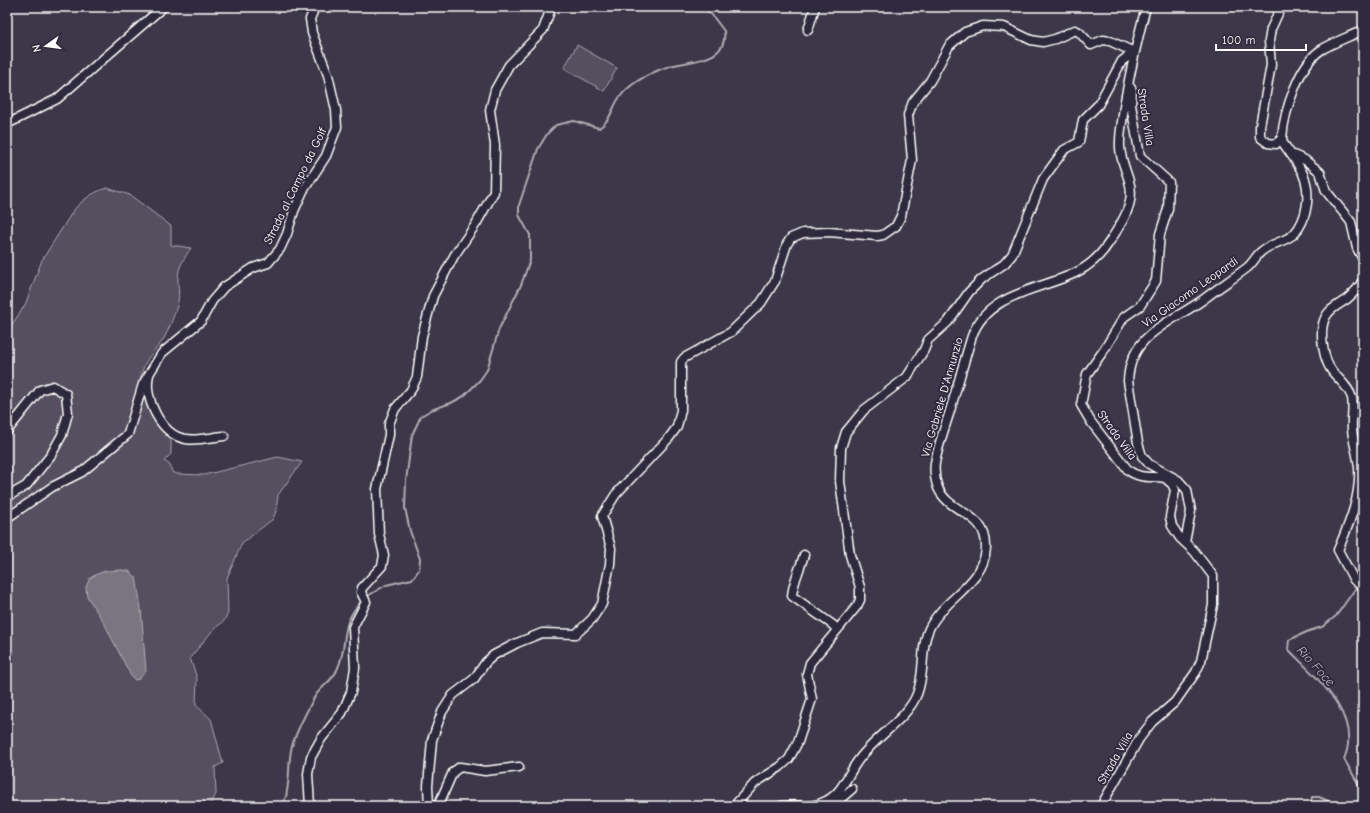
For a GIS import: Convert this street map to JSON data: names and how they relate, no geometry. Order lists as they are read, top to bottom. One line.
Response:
{"streets":{"street":["Strada Villa","Strada al Campo da Golf","Via Giacomo Leopardi","Via Gabriele D'Annunzio"]},"crossings":[["Strada Villa","Via Giacomo Leopardi"],["Strada Villa","Via Gabriele D'Annunzio"]],"water":["Rio Foce"],"scale_bar":"100 m","north":"left"}
